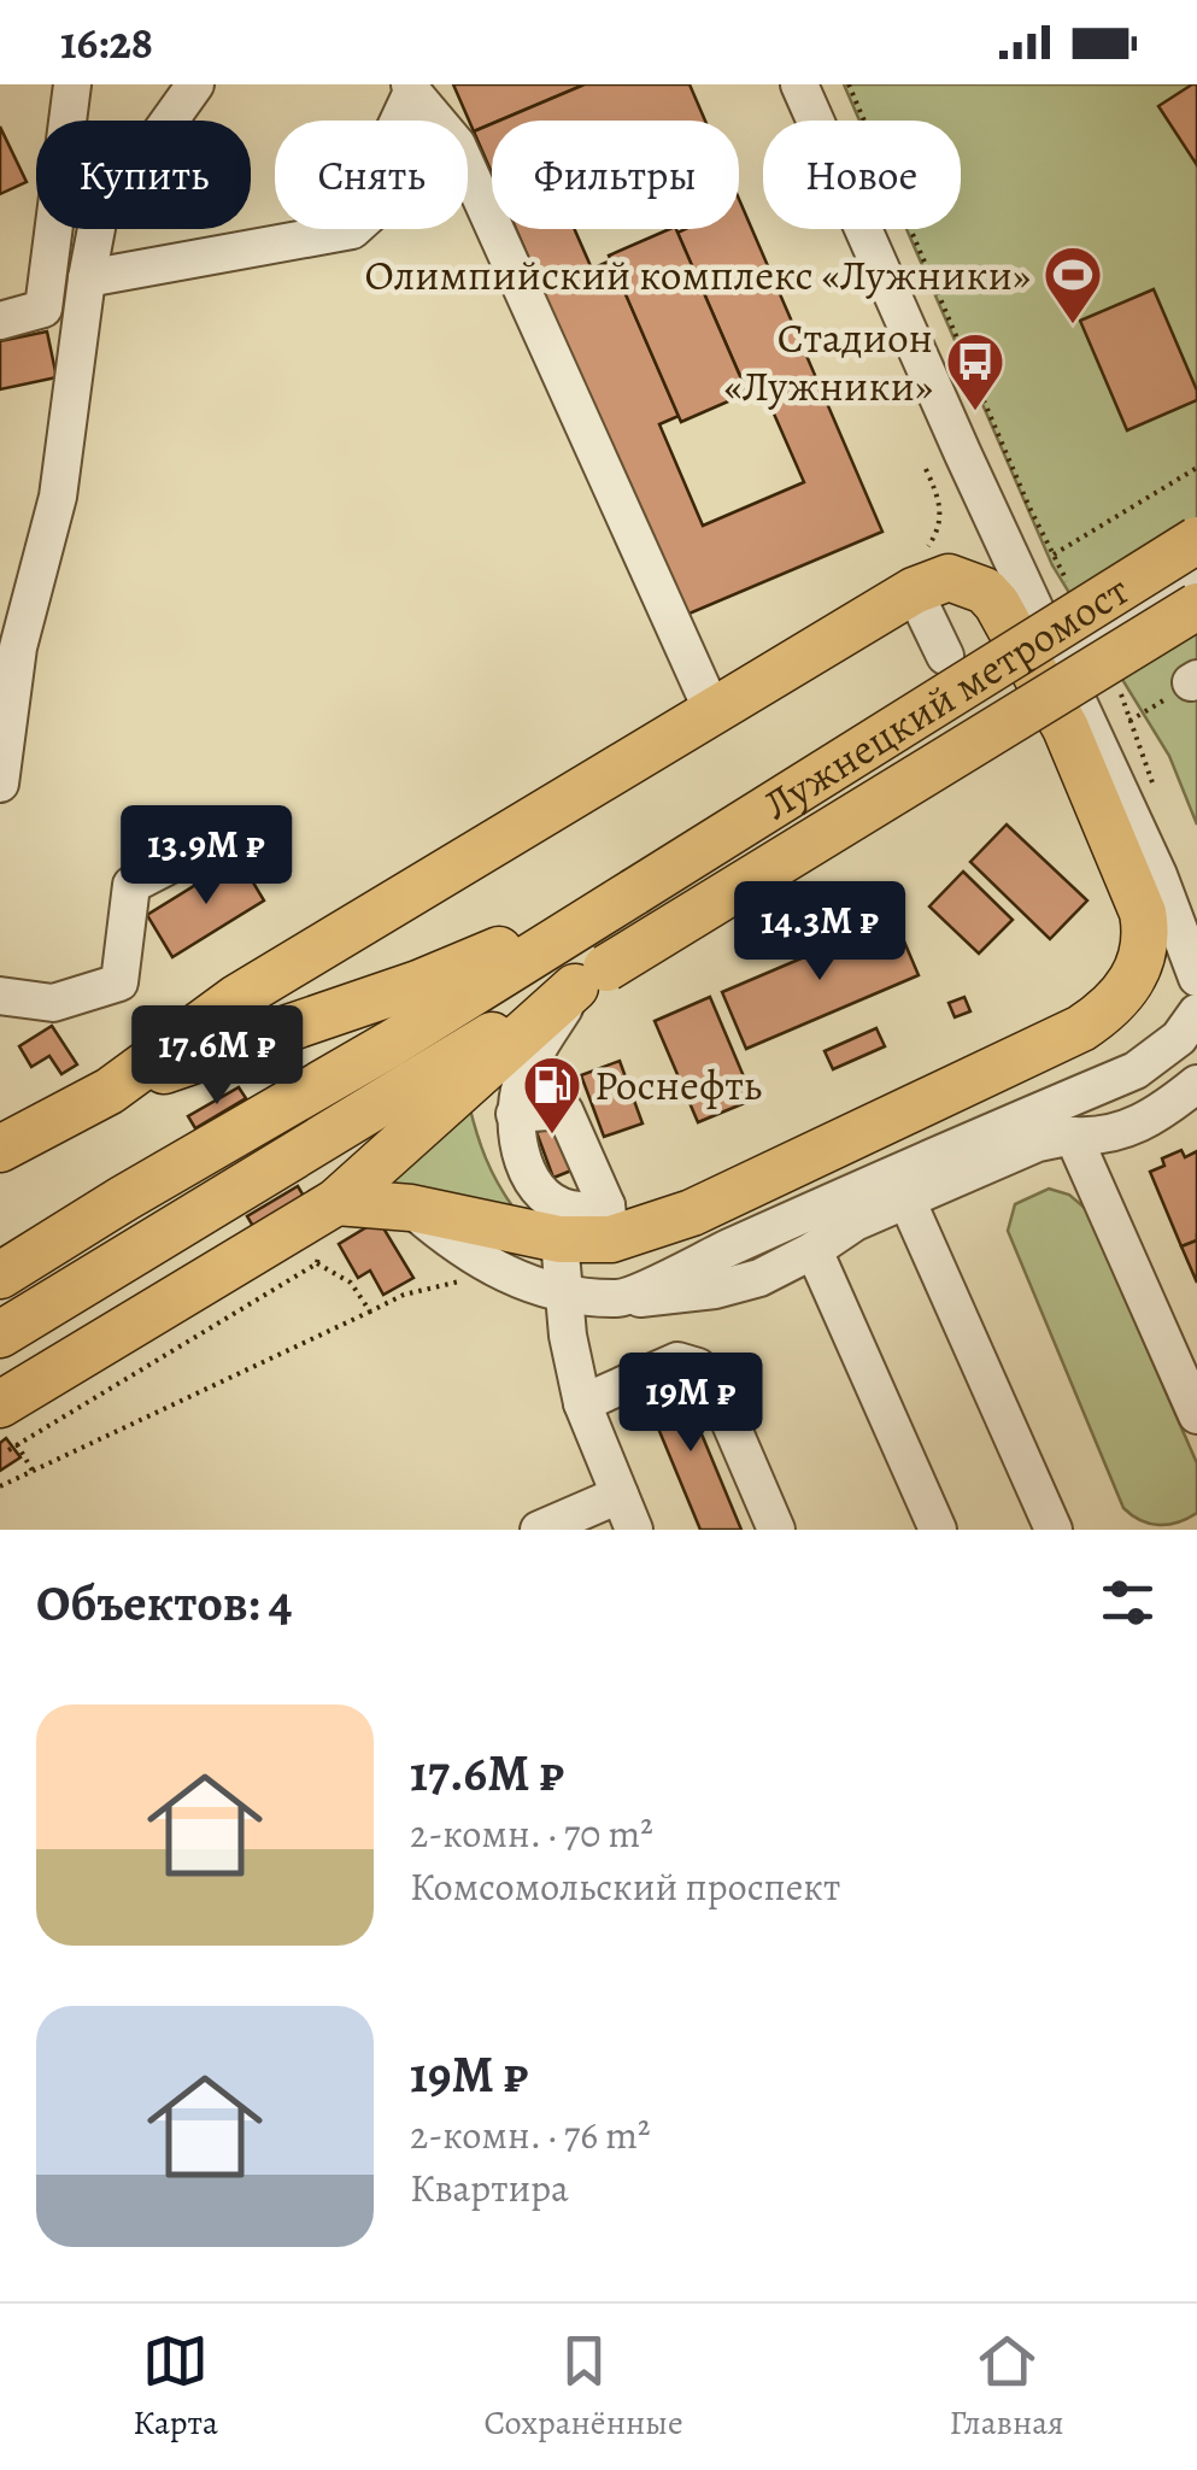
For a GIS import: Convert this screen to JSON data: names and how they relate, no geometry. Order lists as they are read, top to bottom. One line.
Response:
{"streets":{"main road":["Лужнецкий метромост"]},"places":{"sports":["Олимпийский комплекс «Лужники»"],"bus stop":["Стадион «Лужники»"],"fuel station":["Роснефть"]},"page":{"status":"16:28","chip":["Купить","Снять","Фильтры","Новое"],"price":["13.9M ₽","14.3M ₽","17.6M ₽","19M ₽"],"heading":"Объектов: 4","list":[{"name":"17.6M ₽","note":"2-комн. · 70 m² · Комсомольский проспект"},{"name":"19M ₽","note":"2-комн. · 76 m² · Квартира"}],"tabs":["Карта","Сохранённые","Главная"]}}
